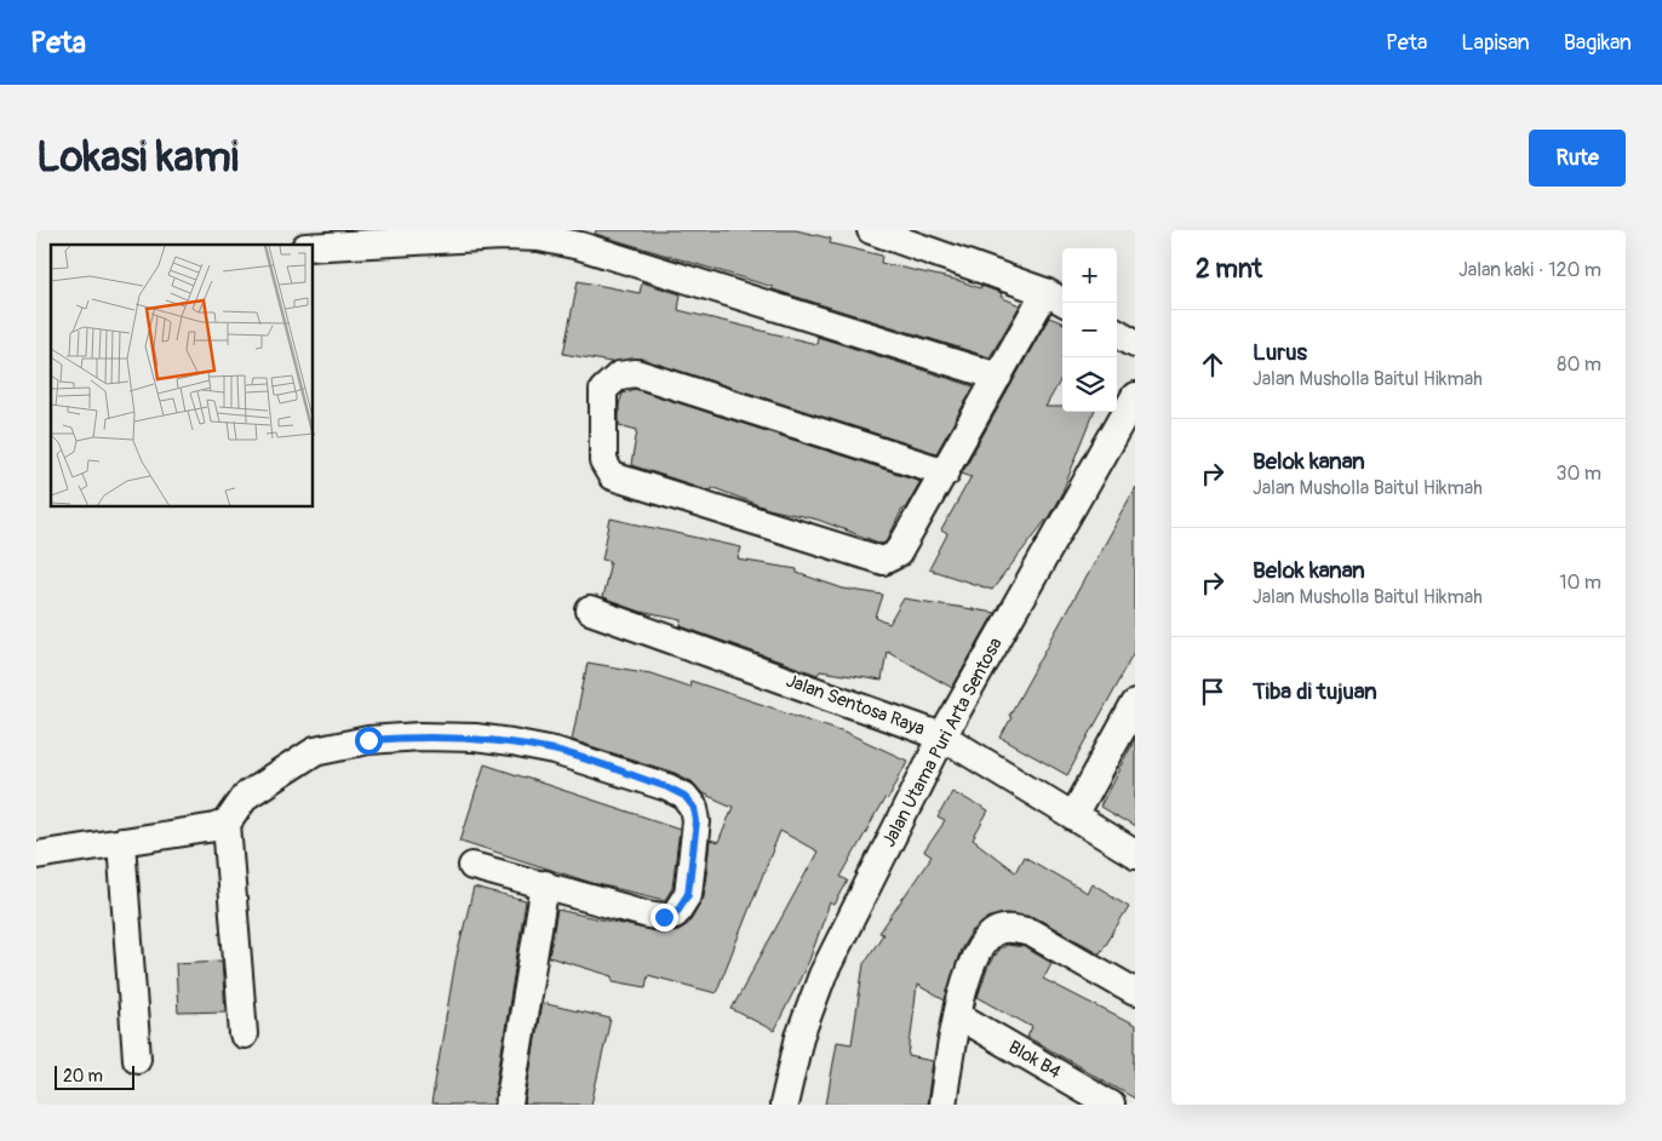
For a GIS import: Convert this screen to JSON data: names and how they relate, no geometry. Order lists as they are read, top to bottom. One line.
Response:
{"streets":{"street":["Jalan Sentosa Raya","Jalan Utama Puri Arta Sentosa","Blok B4"]},"crossings":[["Jalan Sentosa Raya","Jalan Utama Puri Arta Sentosa"]],"scale_bar":"20 m","page":{"header":"Peta","nav":["Peta","Lapisan","Bagikan"],"buttons":"Rute","title":"Lokasi kami","heading":["2 mnt","Jalan kaki · 120 m"],"map_buttons":["+","−"],"list":[["Lurus","Jalan Musholla Baitul Hikmah","80 m"],["Belok kanan","Jalan Musholla Baitul Hikmah","30 m"],["Belok kanan","Jalan Musholla Baitul Hikmah","10 m"],"Tiba di tujuan"],"scale":"20 m"}}
